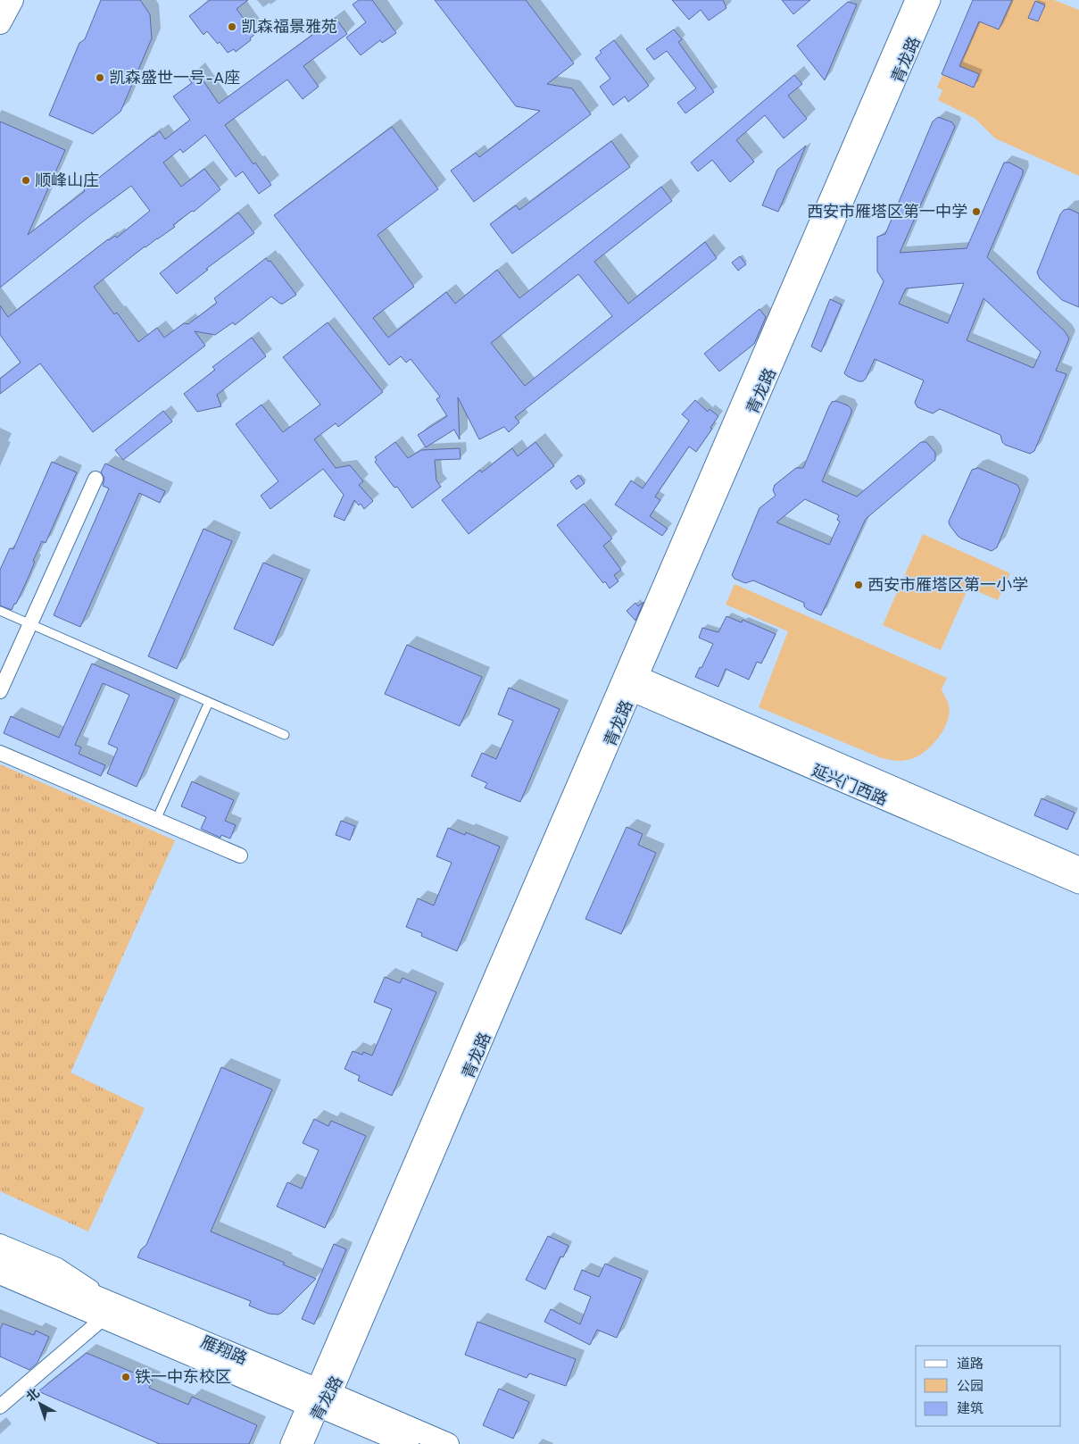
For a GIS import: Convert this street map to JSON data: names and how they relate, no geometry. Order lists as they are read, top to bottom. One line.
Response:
{"streets":{"main road":["雁翔路"],"street":["青龙路","延兴门西路"]},"crossings":[["青龙路","延兴门西路"],["青龙路","雁翔路"]],"places":["凯森福景雅苑","凯森盛世一号-A座","顺峰山庄","西安市雁塔区第一中学","西安市雁塔区第一小学","铁一中东校区"],"legend":["道路","公园","建筑"],"north":"top left"}
